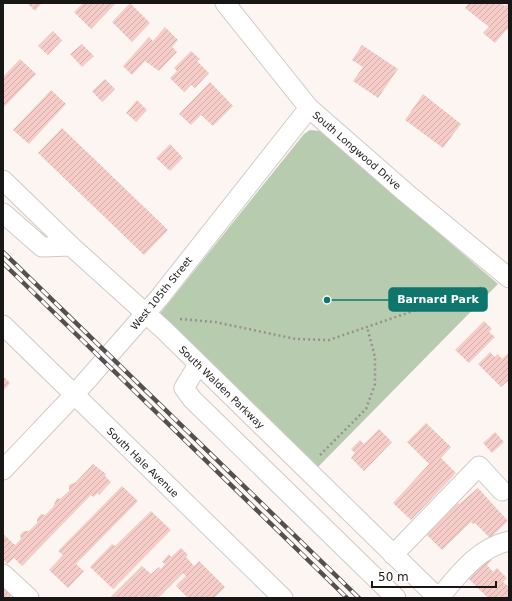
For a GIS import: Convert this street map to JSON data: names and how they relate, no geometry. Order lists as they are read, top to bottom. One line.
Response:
{"streets":{"street":["South Longwood Drive","West 105th Street","South Walden Parkway","South Hale Avenue"]},"crossings":[["South Longwood Drive","West 105th Street"],["West 105th Street","South Walden Parkway"],["West 105th Street","South Hale Avenue"]],"places":["Barnard Park"],"scale_bar":"50 m"}
